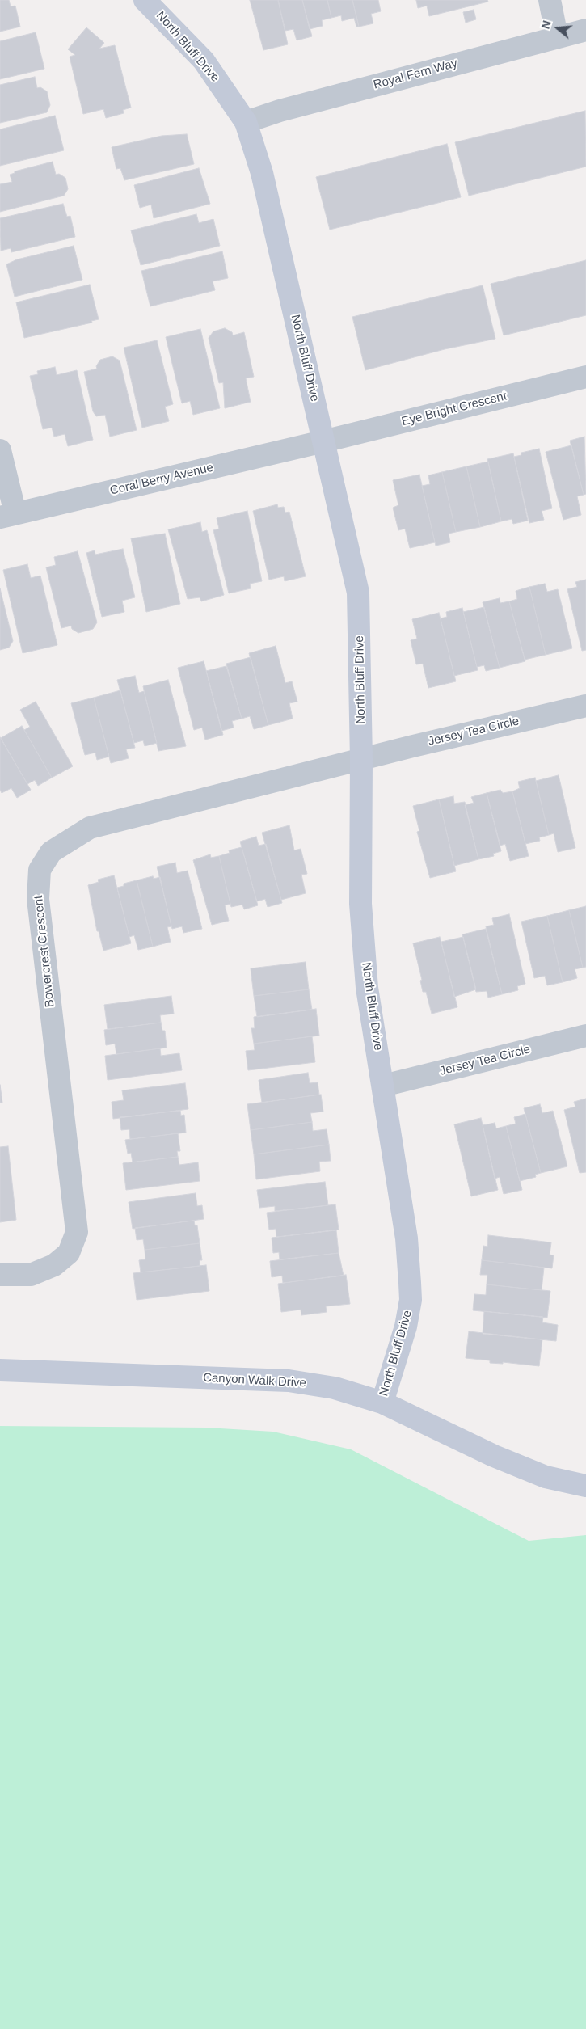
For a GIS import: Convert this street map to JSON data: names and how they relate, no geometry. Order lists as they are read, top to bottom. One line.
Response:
{"streets":{"street":["North Bluff Drive","Royal Fern Way","Eye Bright Crescent","Coral Berry Avenue","Jersey Tea Circle","Bowercrest Crescent","Canyon Walk Drive"]},"crossings":[["North Bluff Drive","Royal Fern Way"],["North Bluff Drive","Eye Bright Crescent"],["North Bluff Drive","Coral Berry Avenue"],["North Bluff Drive","Jersey Tea Circle"],["North Bluff Drive","Bowercrest Crescent"],["North Bluff Drive","Canyon Walk Drive"],["Eye Bright Crescent","Coral Berry Avenue"],["Jersey Tea Circle","Bowercrest Crescent"]],"north":"left"}
